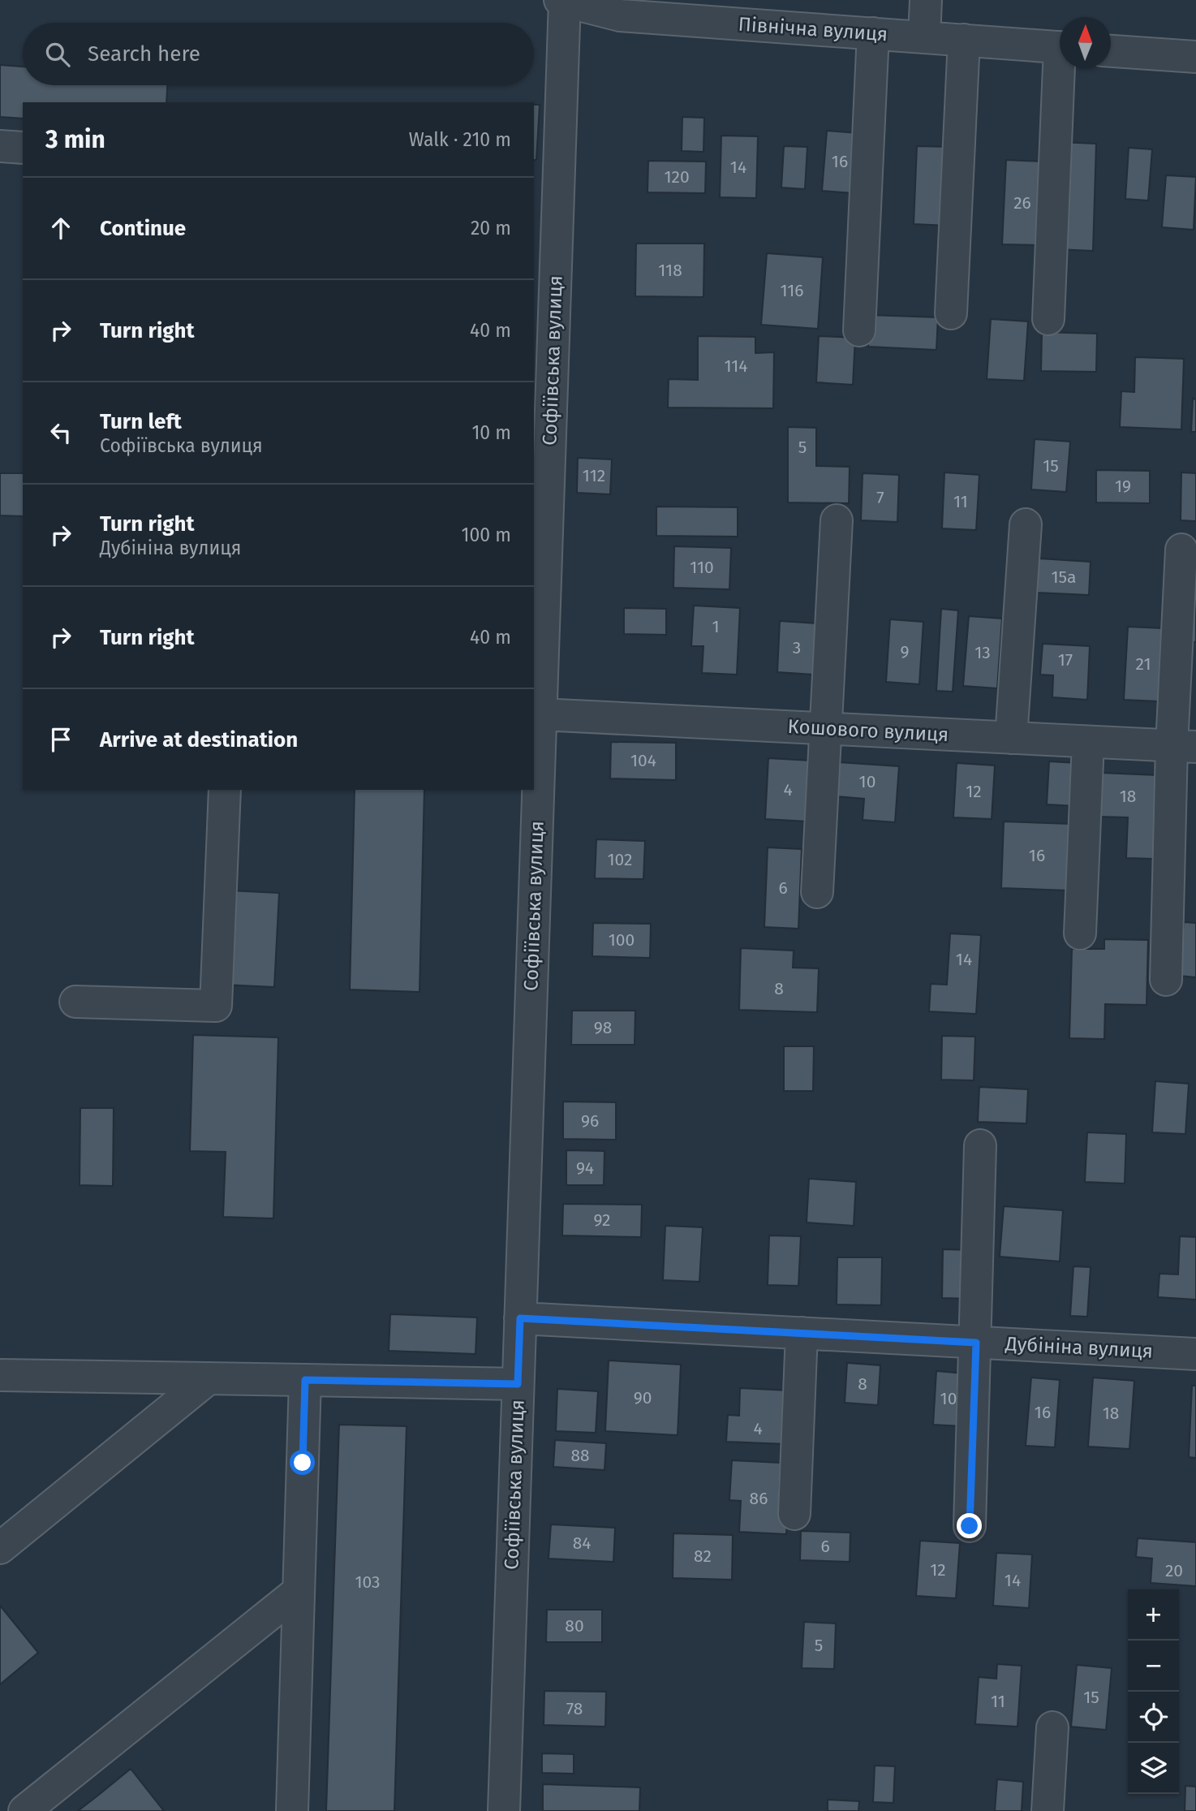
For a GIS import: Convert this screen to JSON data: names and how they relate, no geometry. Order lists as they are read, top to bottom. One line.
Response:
{"streets":{"street":["Північна вулиця","Софіївська вулиця","Кошового вулиця","Дубініна вулиця"]},"crossings":[["Північна вулиця","Софіївська вулиця"],["Софіївська вулиця","Кошового вулиця"],["Софіївська вулиця","Дубініна вулиця"]],"house_numbers":["16","14","120","26","118","116","114","5","15","112","19","7","11","110","15а","1","3","9","13","17","21","104","10","4","12","18","16","102","6","100","14","8","98","96","94","92","8","90","10","16","18","4","88","86","84","6","82","12","20","14","103","80","5","15","11","78"],"north":"top","page":{"search":"Search here","heading":["3 min","Walk · 210 m"],"list":[["Continue","20 m"],["Turn right","40 m"],["Turn left","Софіївська вулиця","10 m"],["Turn right","Дубініна вулиця","100 m"],["Turn right","40 m"],"Arrive at destination"],"map_buttons":["+","−"]}}
